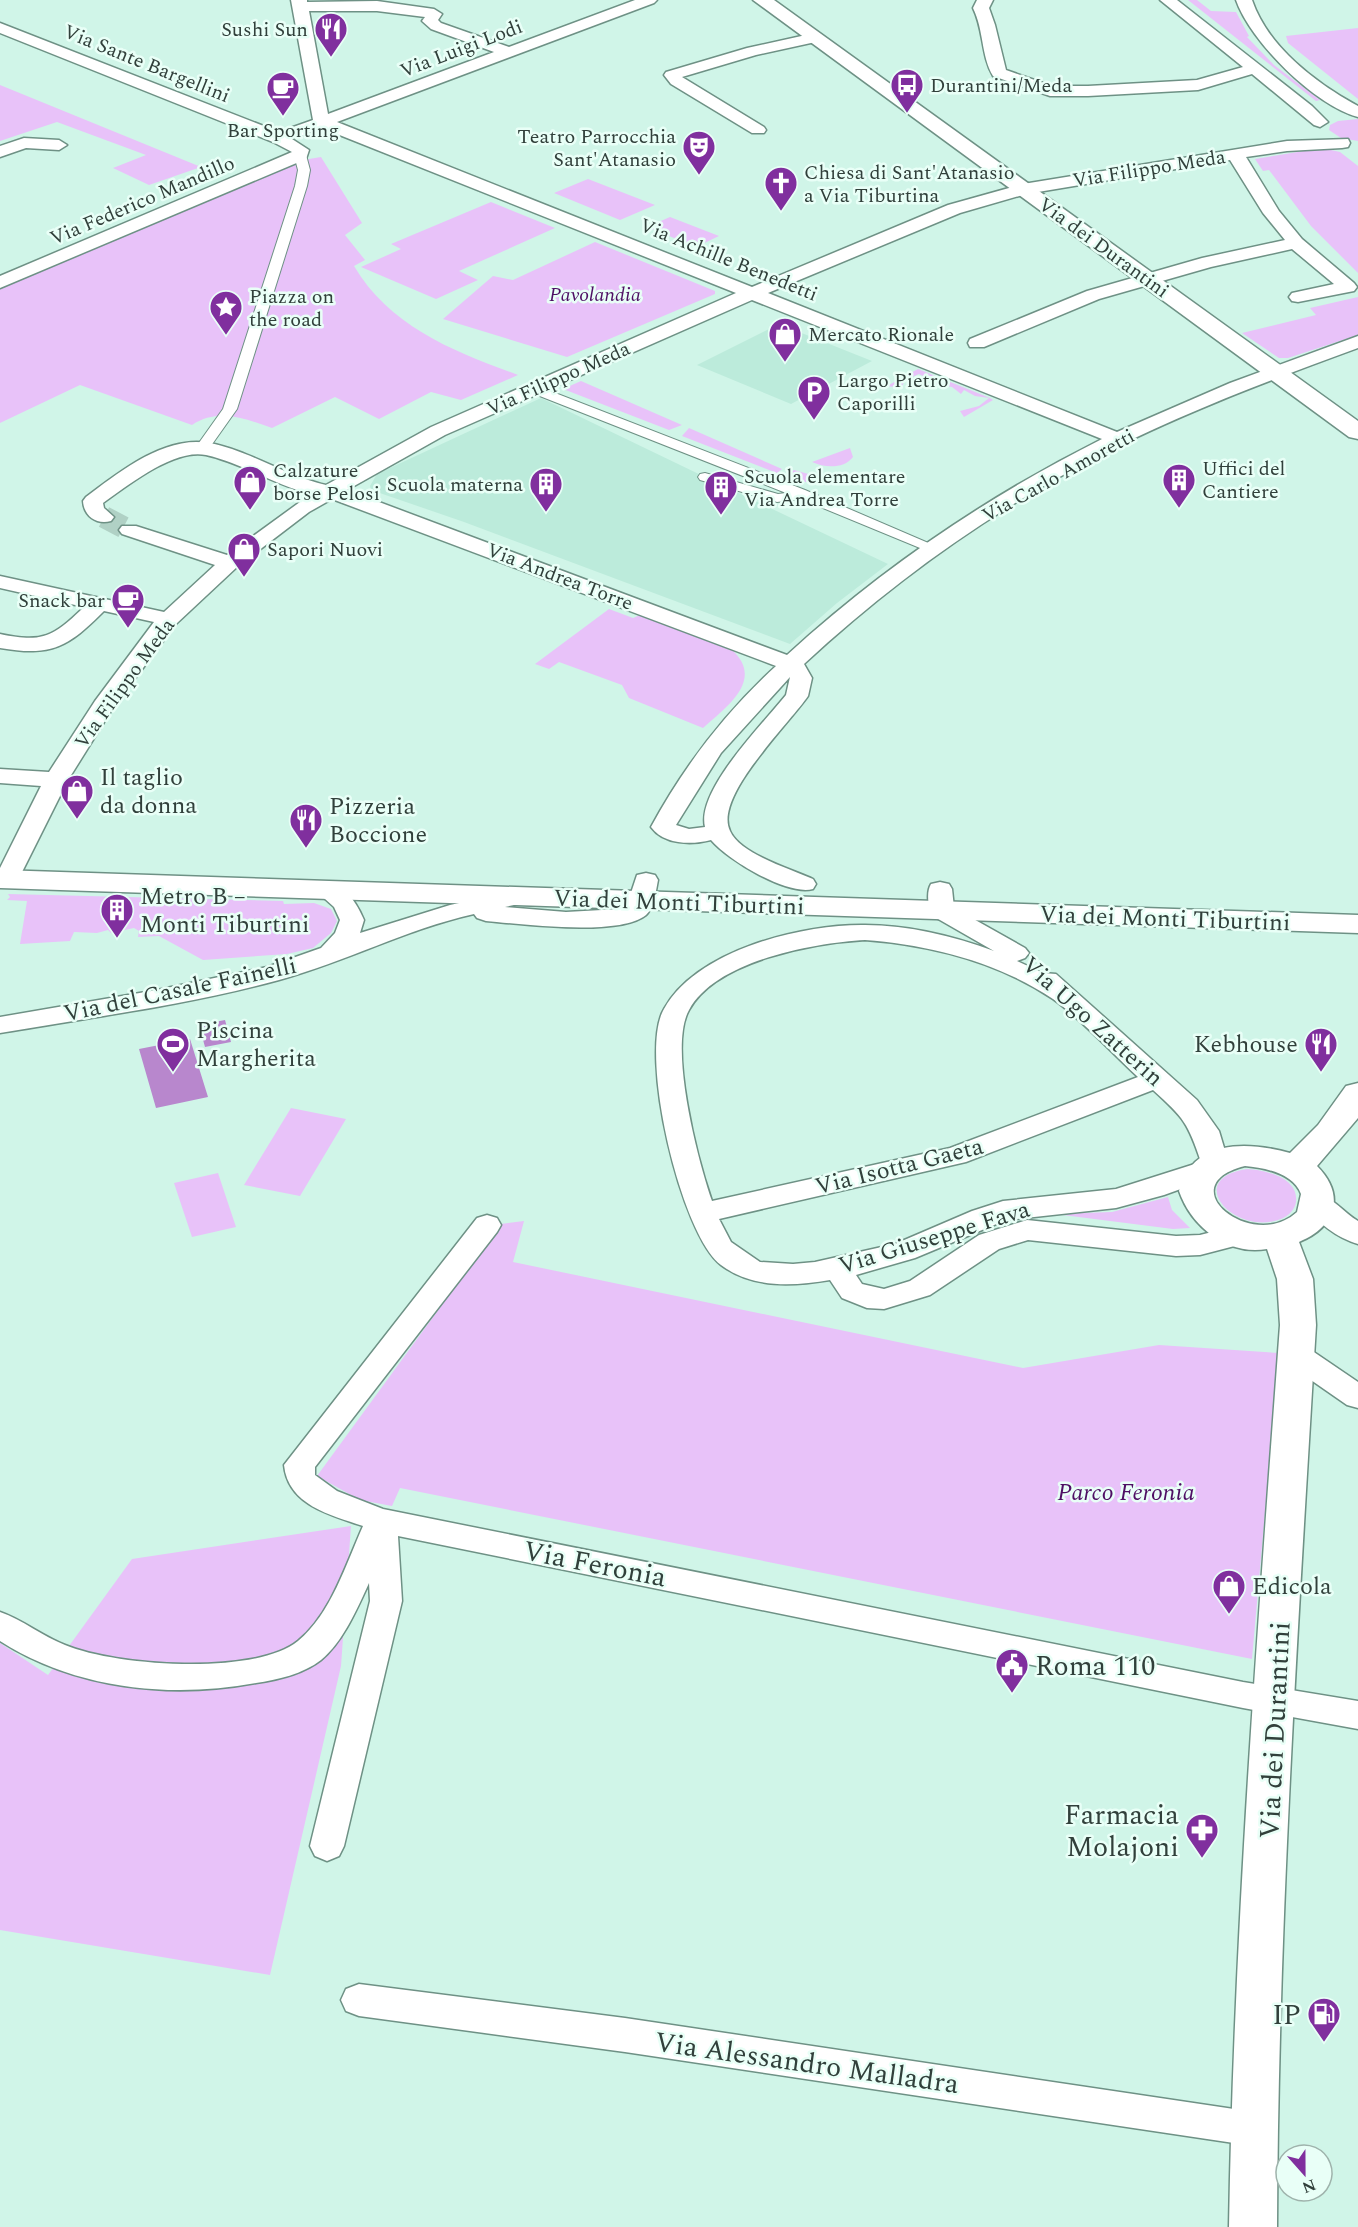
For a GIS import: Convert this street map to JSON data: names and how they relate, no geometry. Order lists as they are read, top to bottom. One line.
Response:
{"streets":{"street":["Via Luigi Lodi","Via Sante Bargellini","Via Filippo Meda","Via Federico Mandillo","Via dei Durantini","Via Achille Benedetti","Via Carlo Amoretti","Via Andrea Torre","Via dei Monti Tiburtini","Via del Casale Fainelli","Via Ugo Zatterin","Via Isotta Gaeta","Via Giuseppe Fava","Via Feronia","Via Alessandro Malladra"]},"crossings":[["Via Luigi Lodi","Via Sante Bargellini"],["Via Luigi Lodi","Via Achille Benedetti"],["Via Sante Bargellini","Via Federico Mandillo"],["Via Filippo Meda","Via dei Durantini"],["Via Filippo Meda","Via Achille Benedetti"],["Via Filippo Meda","Via Andrea Torre"],["Via Filippo Meda","Via dei Monti Tiburtini"],["Via dei Durantini","Via Carlo Amoretti"],["Via dei Durantini","Via Ugo Zatterin"],["Via dei Durantini","Via Giuseppe Fava"],["Via dei Durantini","Via Feronia"],["Via dei Durantini","Via Alessandro Malladra"],["Via Achille Benedetti","Via Carlo Amoretti"],["Via Carlo Amoretti","Via Andrea Torre"],["Via dei Monti Tiburtini","Via del Casale Fainelli"],["Via dei Monti Tiburtini","Via Ugo Zatterin"],["Via Ugo Zatterin","Via Isotta Gaeta"],["Via Ugo Zatterin","Via Giuseppe Fava"],["Via Isotta Gaeta","Via Giuseppe Fava"]],"parks":["Pavolandia","Parco Feronia"],"places":{"restaurant":["Sushi Sun","Pizzeria Boccione","Kebhouse"],"bus stop":["Durantini/Meda"],"cafe":["Bar Sporting","Snack bar"],"theatre":["Teatro Parrocchia Sant'Atanasio"],"church":["Chiesa di Sant'Atanasio a Via Tiburtina"],"place":["Piazza on the road"],"shop":["Mercato Rionale","Calzature borse Pelosi","Sapori Nuovi","Il taglio da donna","Edicola"],"parking":["Largo Pietro Caporilli"],"building":["Uffici del Cantiere","Scuola materna","Scuola elementare Via Andrea Torre","Metro B – Monti Tiburtini"],"sports":["Piscina Margherita"],"public building":["Roma 110"],"pharmacy":["Farmacia Molajoni"],"fuel station":["IP"]},"north":"bottom"}
